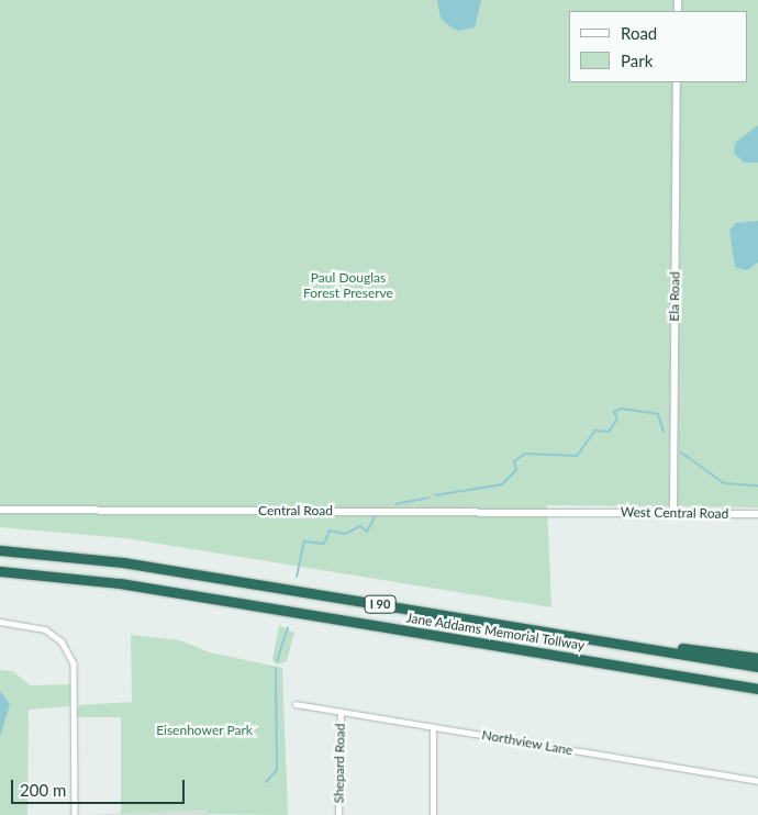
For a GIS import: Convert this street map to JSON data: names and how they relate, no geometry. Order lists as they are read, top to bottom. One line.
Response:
{"streets":{"highway":["I 90","Jane Addams Memorial Tollway"],"street":["Ela Road","Central Road","West Central Road","Northview Lane","Shepard Road"]},"crossings":[["Ela Road","West Central Road"],["Central Road","West Central Road"],["Northview Lane","Shepard Road"]],"parks":["Paul Douglas Forest Preserve","Eisenhower Park"],"legend":["Road","Park"],"scale_bar":"200 m"}
